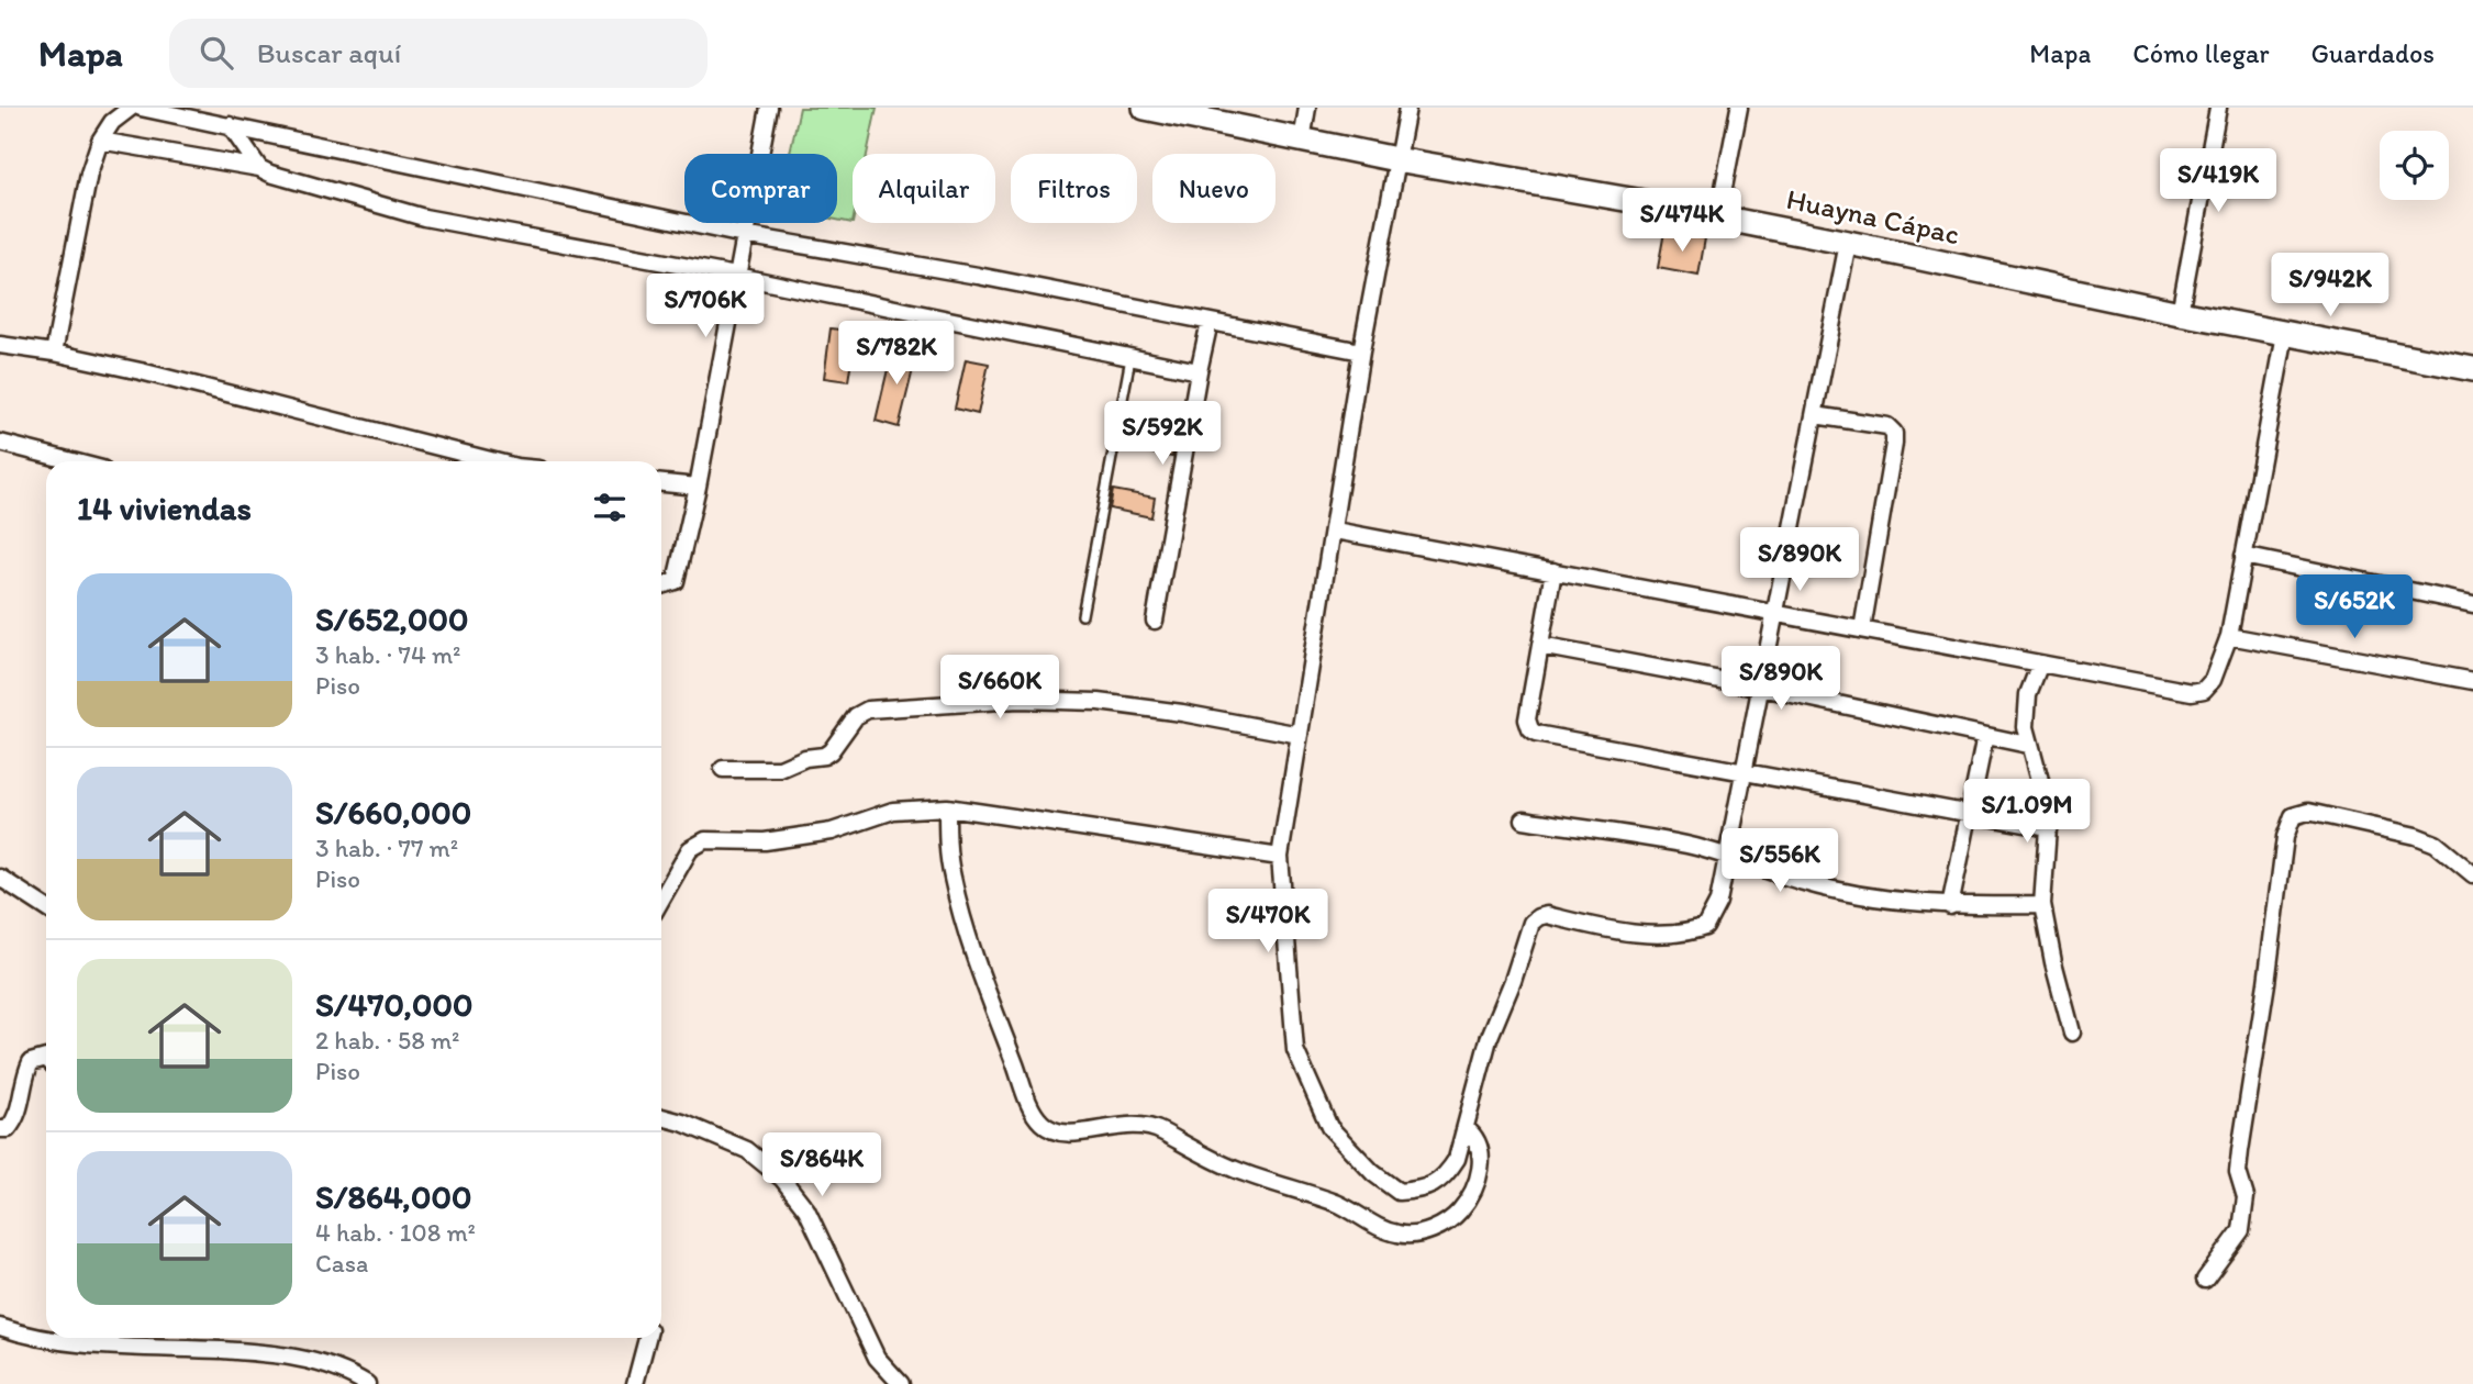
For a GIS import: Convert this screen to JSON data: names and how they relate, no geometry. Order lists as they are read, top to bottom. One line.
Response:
{"streets":{"street":["Huayna Cápac"]},"page":{"header":"Mapa","search":"Buscar aquí","nav":["Mapa","Cómo llegar","Guardados"],"price":["S/419K","S/474K","S/942K","S/706K","S/782K","S/592K","S/890K","S/652K","S/890K","S/660K","S/1.09M","S/556K","S/470K","S/864K"],"chip":["Comprar","Alquilar","Filtros","Nuevo"],"heading":"14 viviendas","list":[{"name":"S/652,000","note":"3 hab. · 74 m² · Piso"},{"name":"S/660,000","note":"3 hab. · 77 m² · Piso"},{"name":"S/470,000","note":"2 hab. · 58 m² · Piso"},{"name":"S/864,000","note":"4 hab. · 108 m² · Casa"}]}}
